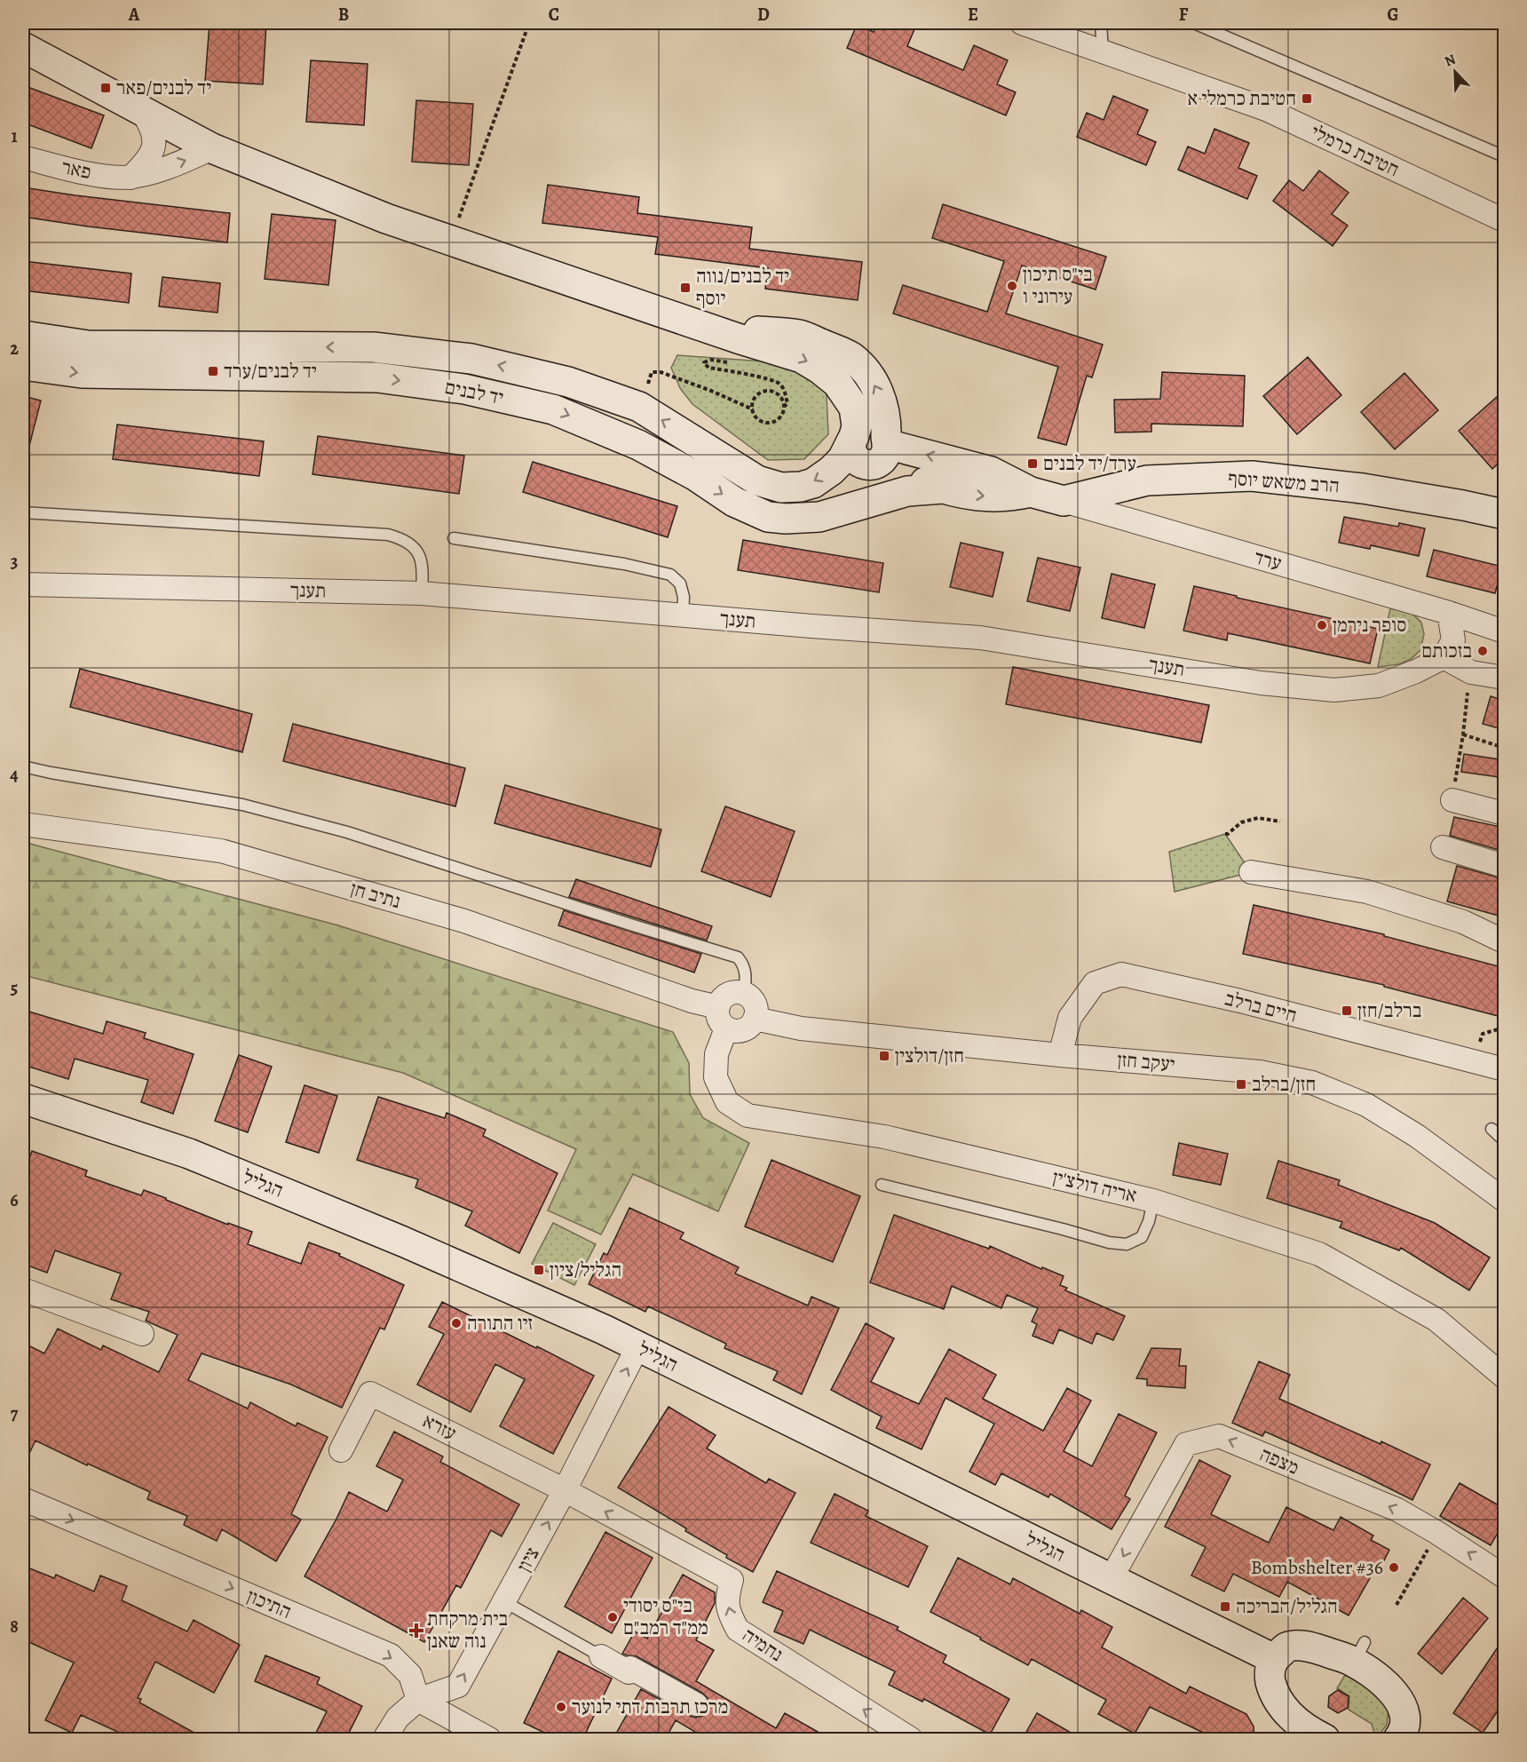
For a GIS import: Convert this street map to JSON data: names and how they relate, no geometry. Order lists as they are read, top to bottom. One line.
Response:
{"streets":{"street":["חטיבת כרמלי","פאר","יד לבנים","הרב משאש יוסף","ערד","תענך","נתיב חן","חיים ברלב","יעקב חזן","הגליל","אריה דולצ'ין","עזרא","מצפה","ציון","התיכון","נחמיה"]},"crossings":[["פאר","יד לבנים"],["יד לבנים","ערד"],["הרב משאש יוסף","ערד"],["נתיב חן","יעקב חזן"],["נתיב חן","אריה דולצ'ין"],["חיים ברלב","יעקב חזן"],["יעקב חזן","אריה דולצ'ין"],["הגליל","מצפה"],["הגליל","ציון"],["עזרא","ציון"],["עזרא","נחמיה"],["ציון","התיכון"],["ציון","נחמיה"]],"one_way":["פאר","ציון","התיכון","נחמיה"],"places":{"transit":["יד לבנים/פאר","חטיבת כרמלי א","יד לבנים/נווה יוסף","יד לבנים/ערד","ערד/יד לבנים","ברלב/חזן","חזן/דולצין","חזן/ברלב","הגליל/ציון","הגליל/הבריכה"],"other":["בי\"ס תיכון עירוני ו","סופר נירמן","בזכותם","זיו התורה","Bombshelter #36","בי\"ס יסודי ממ\"ד רמב\"ם","מרכז תרבות דתי לנוער"],"health":["בית מרקחת נוה שאנן"]},"north":"top left","grid":{"columns":["A","B","C","D","E","F","G"],"rows":["1","2","3","4","5","6","7","8"]}}
